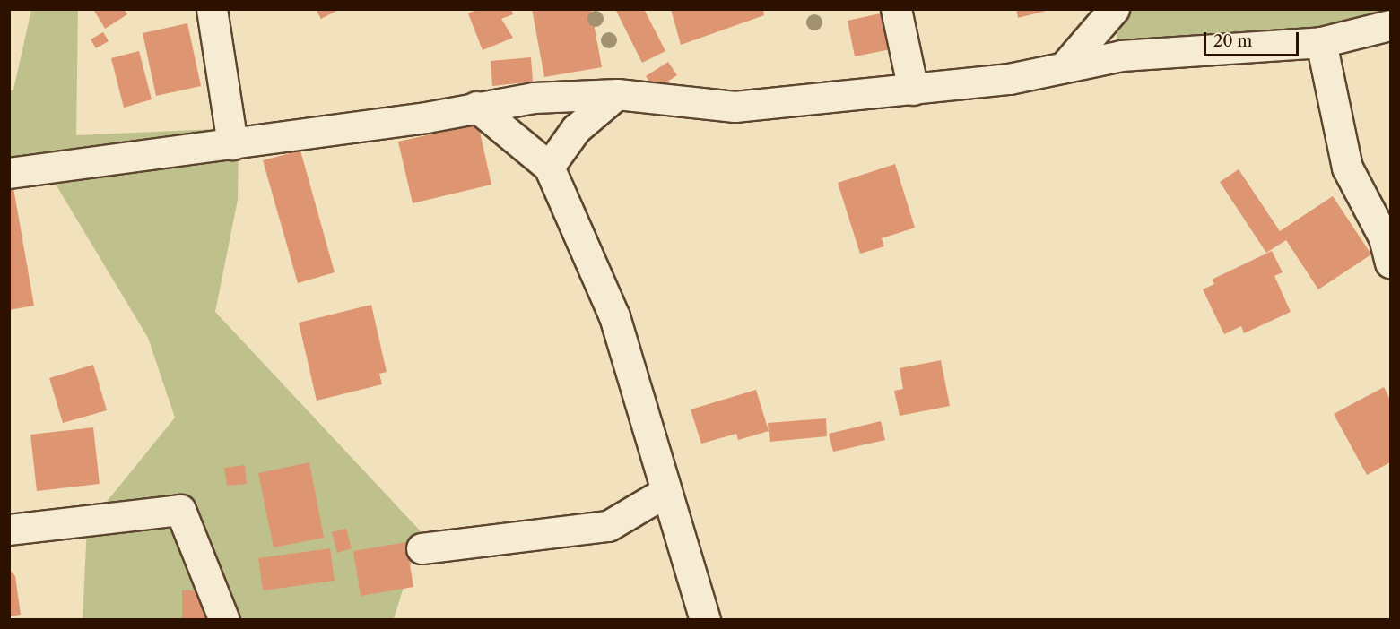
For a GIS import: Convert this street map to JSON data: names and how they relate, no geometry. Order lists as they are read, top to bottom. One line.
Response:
{"scale_bar":"20 m"}
